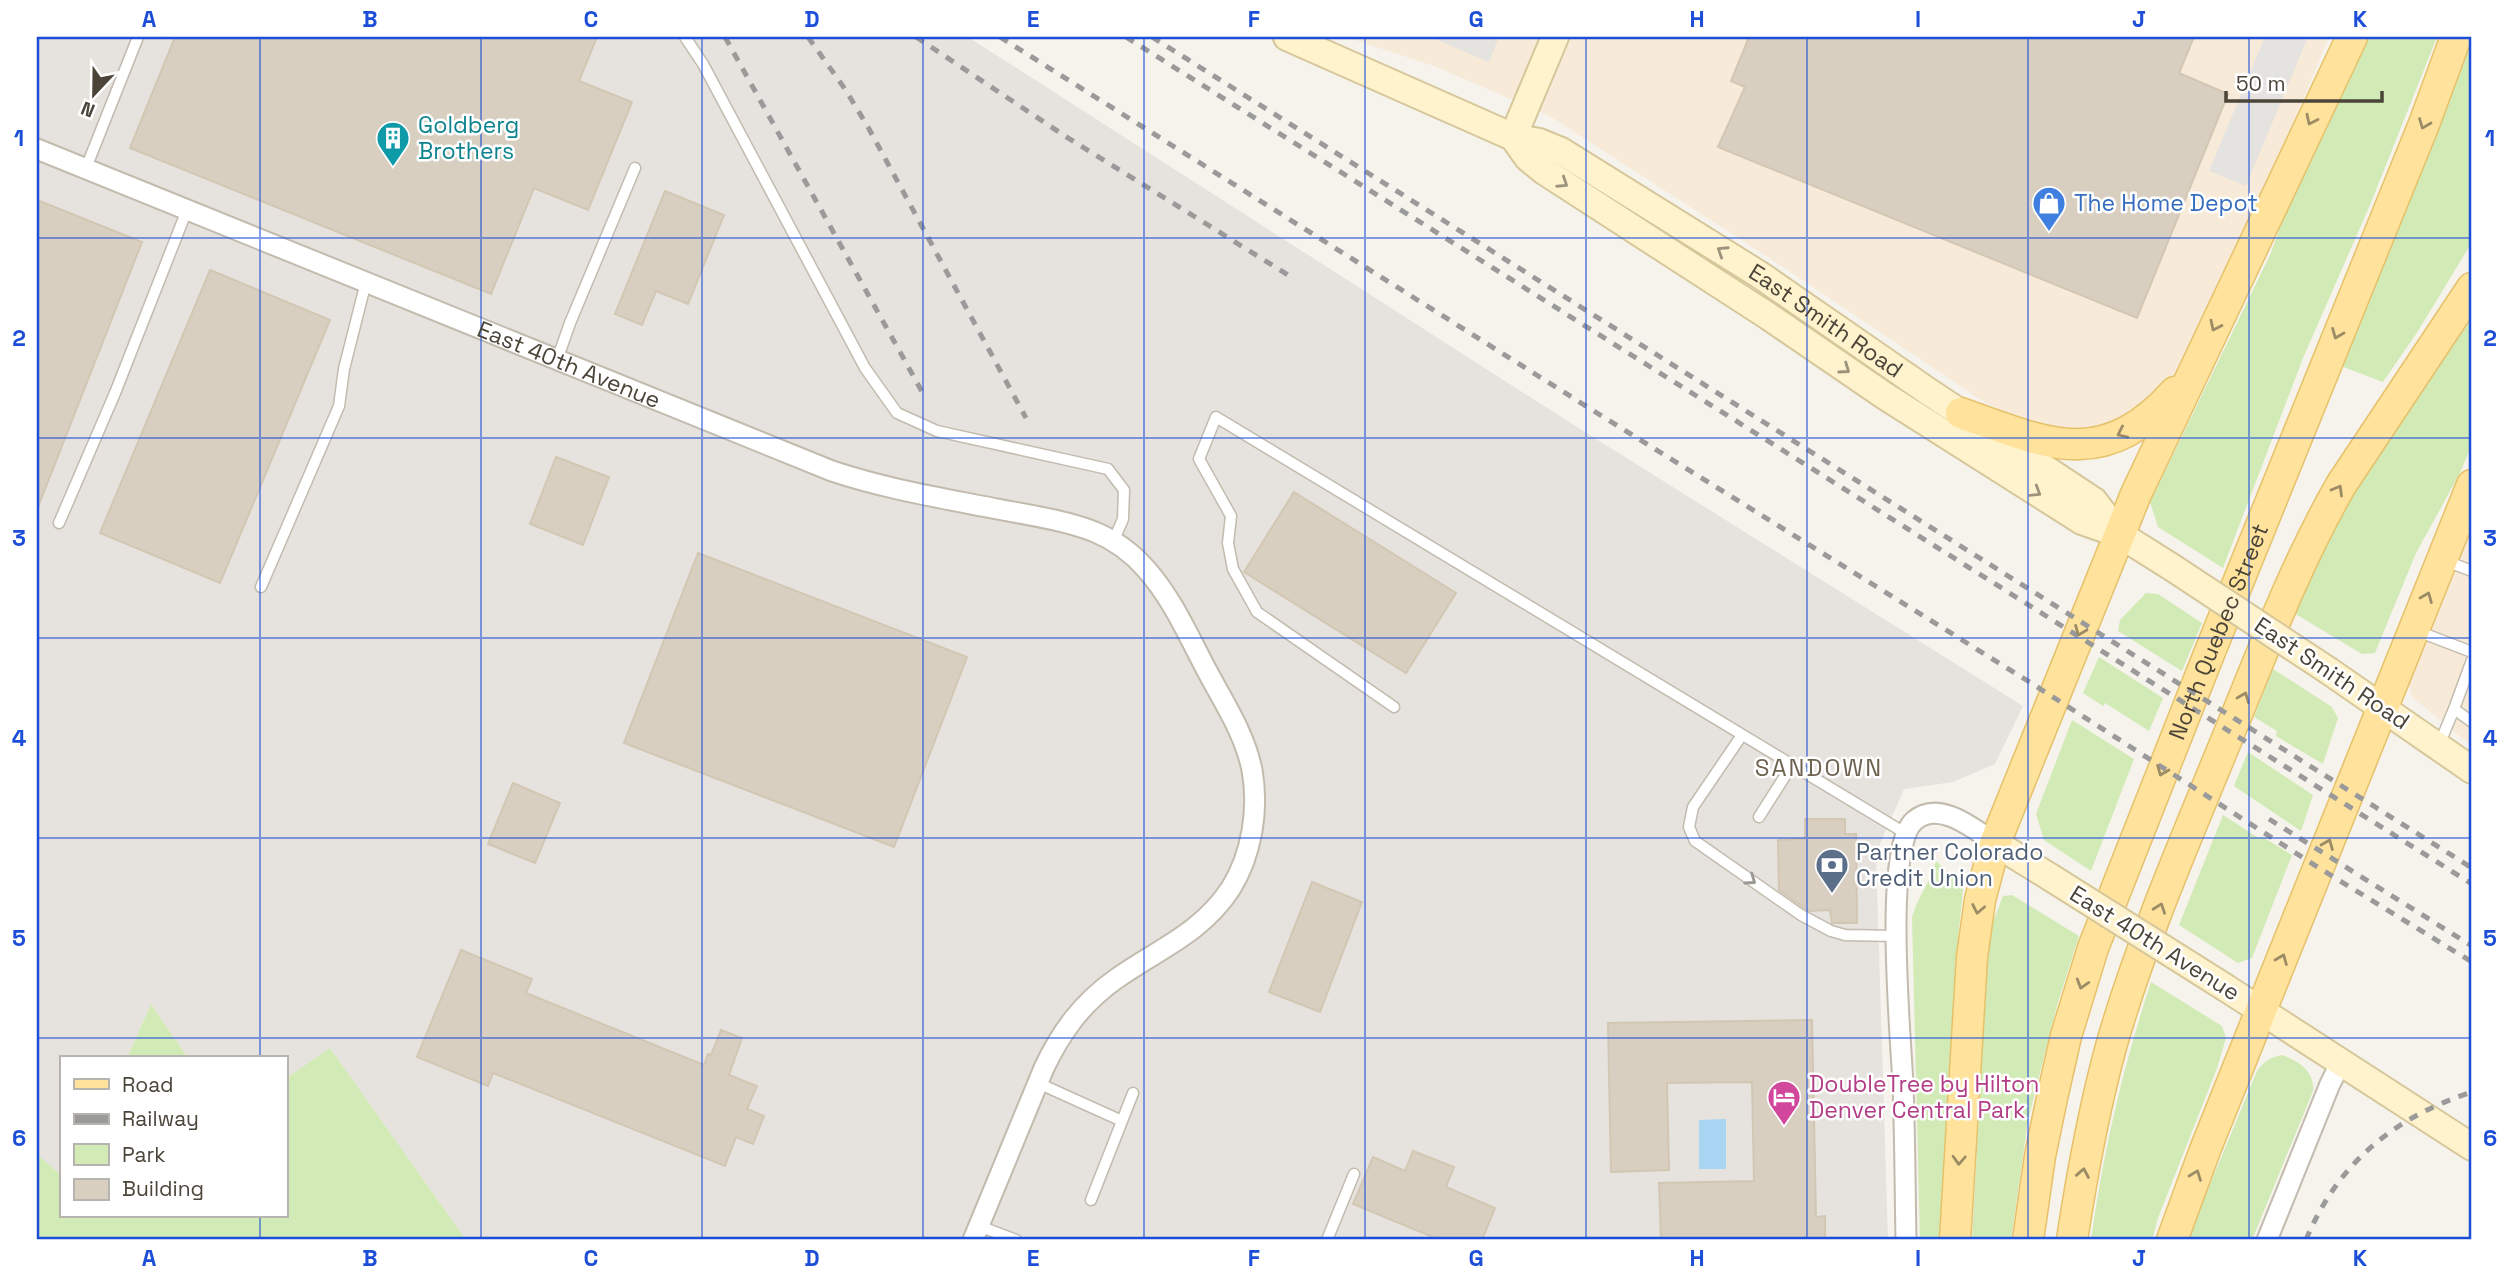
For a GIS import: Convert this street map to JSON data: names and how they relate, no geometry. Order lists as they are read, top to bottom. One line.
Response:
{"streets":{"main road":["North Quebec Street"],"street":["East Smith Road","East 40th Avenue"]},"districts":["SANDOWN"],"places":{"building":["Goldberg Brothers"],"shop":["The Home Depot"],"bank":["Partner Colorado Credit Union"],"hotel":["DoubleTree by Hilton Denver Central Park"]},"legend":["Road","Railway","Park","Building"],"scale_bar":"50 m","north":"bottom","grid":{"columns":["A","B","C","D","E","F","G","H","I","J","K"],"rows":["1","2","3","4","5","6"]}}
